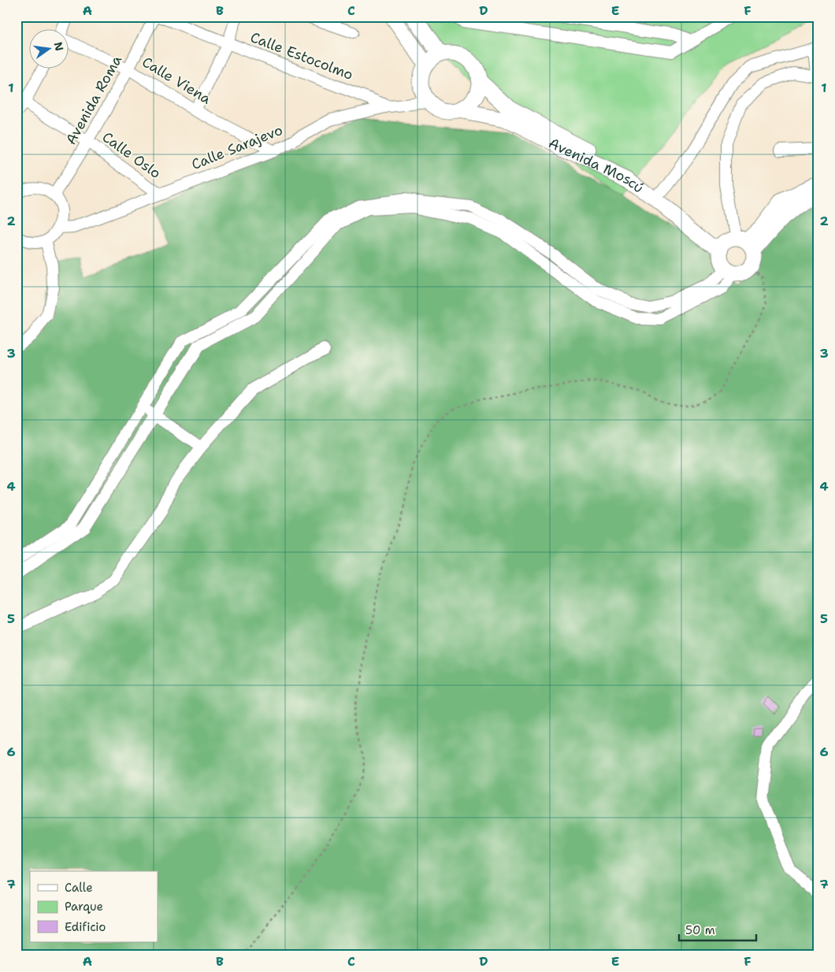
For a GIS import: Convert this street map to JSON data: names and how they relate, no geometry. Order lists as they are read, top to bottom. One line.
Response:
{"streets":{"street":["Calle Estocolmo","Calle Viena","Avenida Roma","Calle Sarajevo","Calle Oslo","Avenida Moscú"]},"crossings":[["Calle Estocolmo","Calle Sarajevo"],["Calle Viena","Avenida Roma"],["Calle Viena","Calle Sarajevo"],["Avenida Roma","Calle Oslo"],["Calle Sarajevo","Calle Oslo"],["Calle Sarajevo","Avenida Moscú"]],"legend":["Calle","Parque","Edificio"],"scale_bar":"50 m","north":"right","grid":{"columns":["A","B","C","D","E","F"],"rows":["1","2","3","4","5","6","7"]}}
